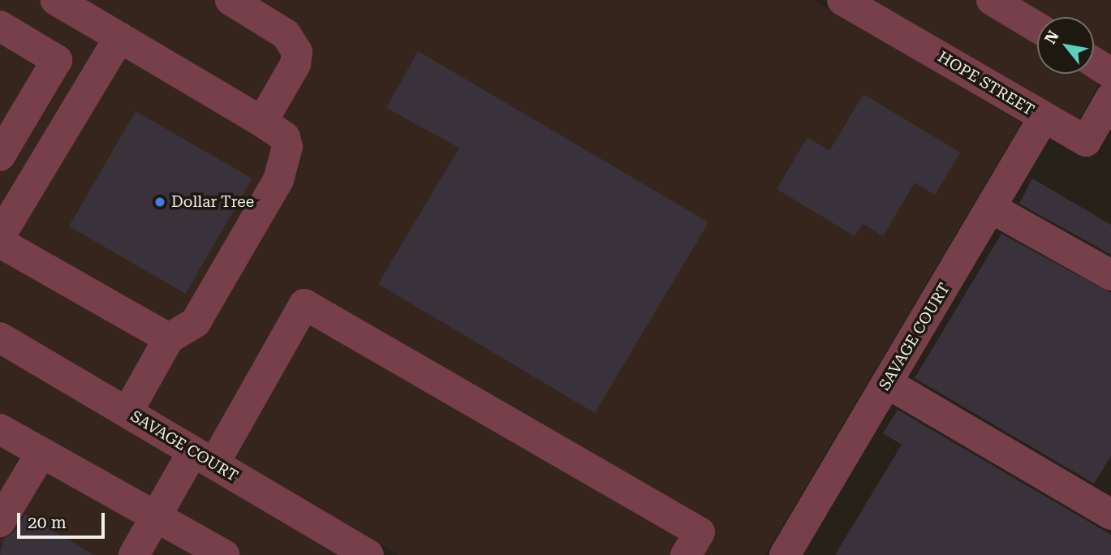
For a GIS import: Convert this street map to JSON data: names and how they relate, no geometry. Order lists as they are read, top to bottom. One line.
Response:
{"streets":{"street":["HOPE STREET","SAVAGE COURT"]},"crossings":[["HOPE STREET","SAVAGE COURT"]],"places":["Dollar Tree"],"scale_bar":"20 m","north":"top left"}
